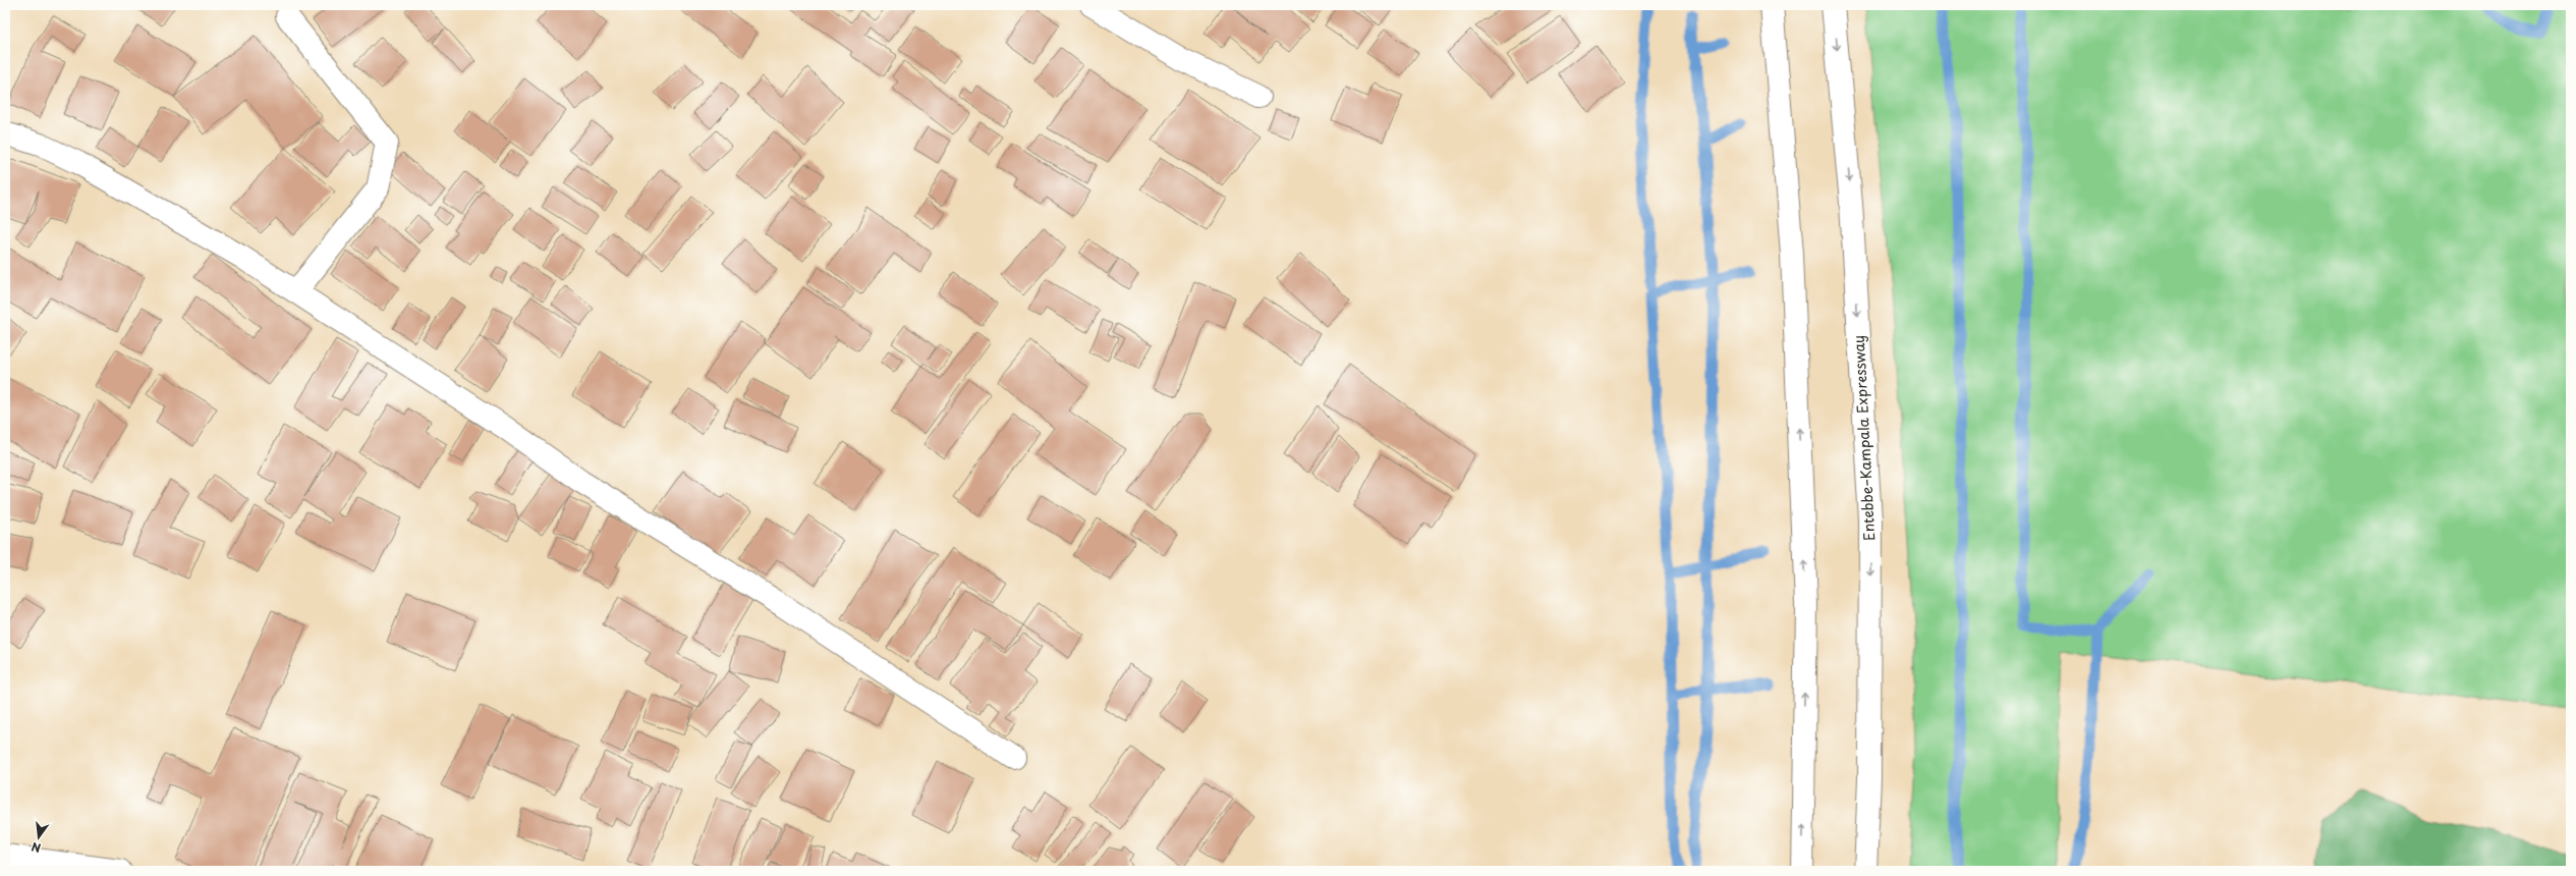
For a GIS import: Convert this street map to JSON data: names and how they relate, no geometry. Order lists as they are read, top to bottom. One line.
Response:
{"streets":{"main road":["Entebbe–Kampala Expressway"]},"north":"bottom"}
